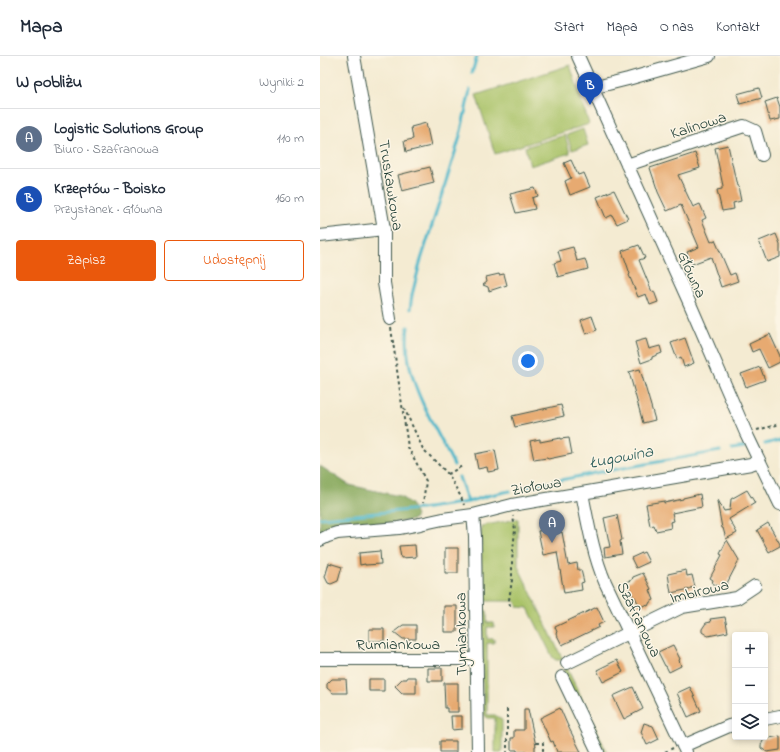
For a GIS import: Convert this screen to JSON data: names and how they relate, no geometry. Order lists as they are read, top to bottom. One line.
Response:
{"streets":{"street":["Kalinowa","Truskawkowa","Główna","Ziołowa","Imbirowa","Szafranowa","Tymiankowa","Rumiankowa"]},"crossings":[["Kalinowa","Główna"],["Główna","Ziołowa"],["Ziołowa","Szafranowa"],["Ziołowa","Tymiankowa"],["Imbirowa","Szafranowa"],["Tymiankowa","Rumiankowa"]],"water":["Ługowina"],"page":{"header":"Mapa","nav":["Start","Mapa","O nas","Kontakt"],"heading":["W pobliżu","Wyniki: 2"],"pins":["B","A"],"list":[{"mark":"A","name":"Logistic Solutions Group","note":"Biuro · Szafranowa","value":"110 m"},{"mark":"B","name":"Krzeptów - Boisko","note":"Przystanek · Główna","value":"160 m"}],"buttons":["Zapisz","Udostępnij"],"map_buttons":["+","−"]}}
